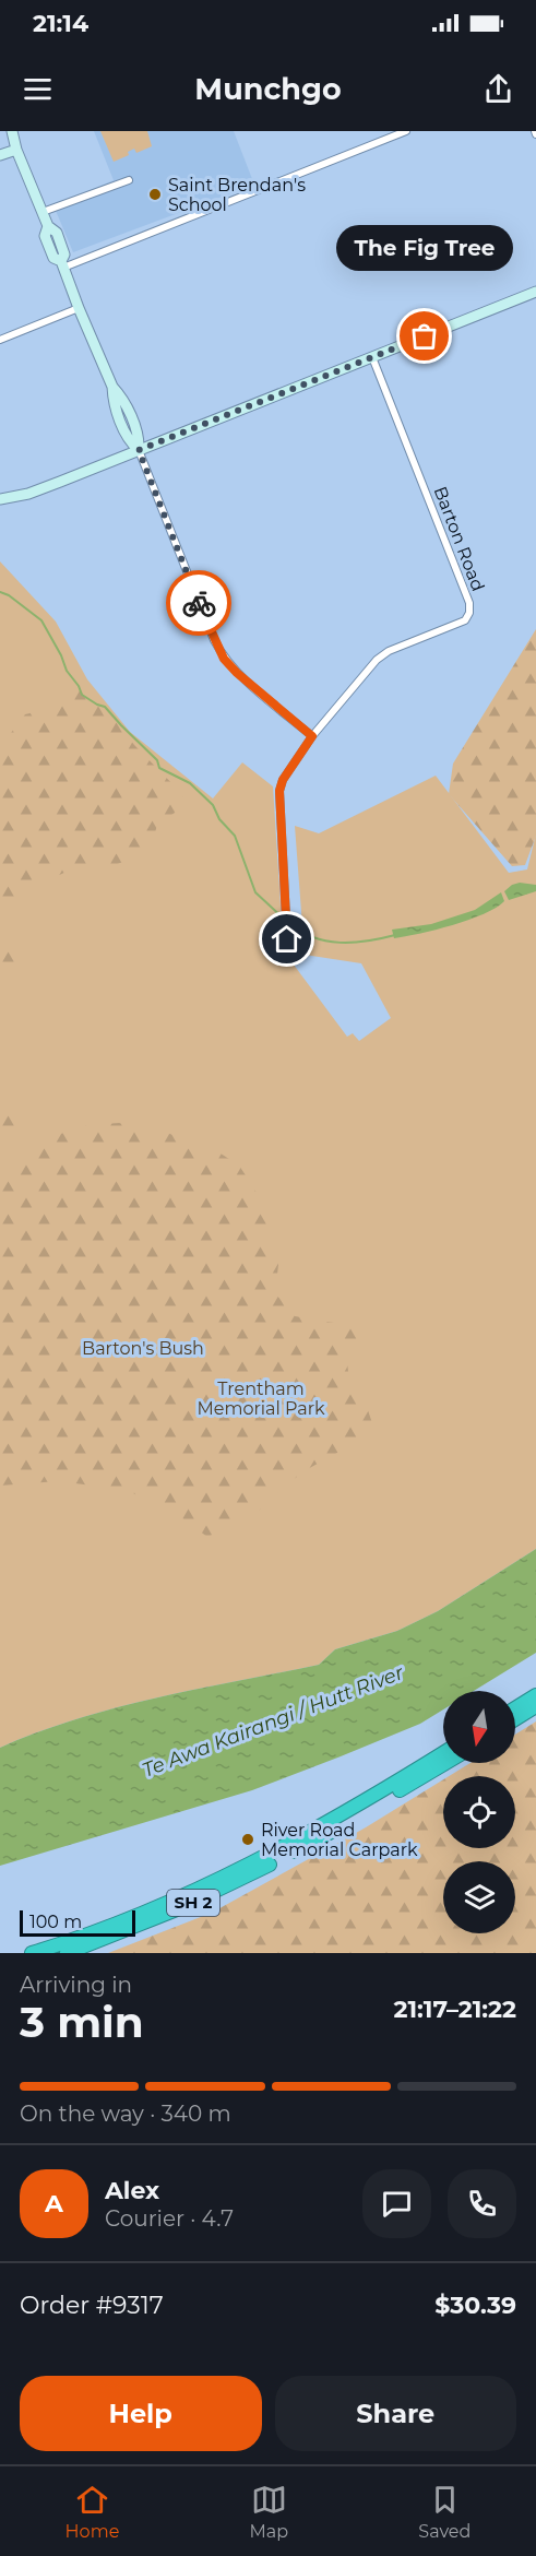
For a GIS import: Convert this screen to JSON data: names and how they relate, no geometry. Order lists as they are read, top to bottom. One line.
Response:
{"streets":{"highway":["SH 2"],"street":["Barton Road"]},"water":["Te Awa Kairangi / Hutt River"],"parks":["Barton's Bush","Trentham Memorial Park"],"places":["Saint Brendan's School","The Fig Tree","River Road Memorial Carpark"],"scale_bar":"100 m","north":"bottom","page":{"status":"21:14","header":"Munchgo","bubble":"The Fig Tree","scale":"100 m","heading":["3 min","Arriving in","21:17–21:22"],"panel":["Alex","Courier · 4.7","Order #9317","$30.39"],"bar":"On the way · 340 m","round":"A","buttons":["Help","Share"],"tabs":["Home","Map","Saved"]}}
